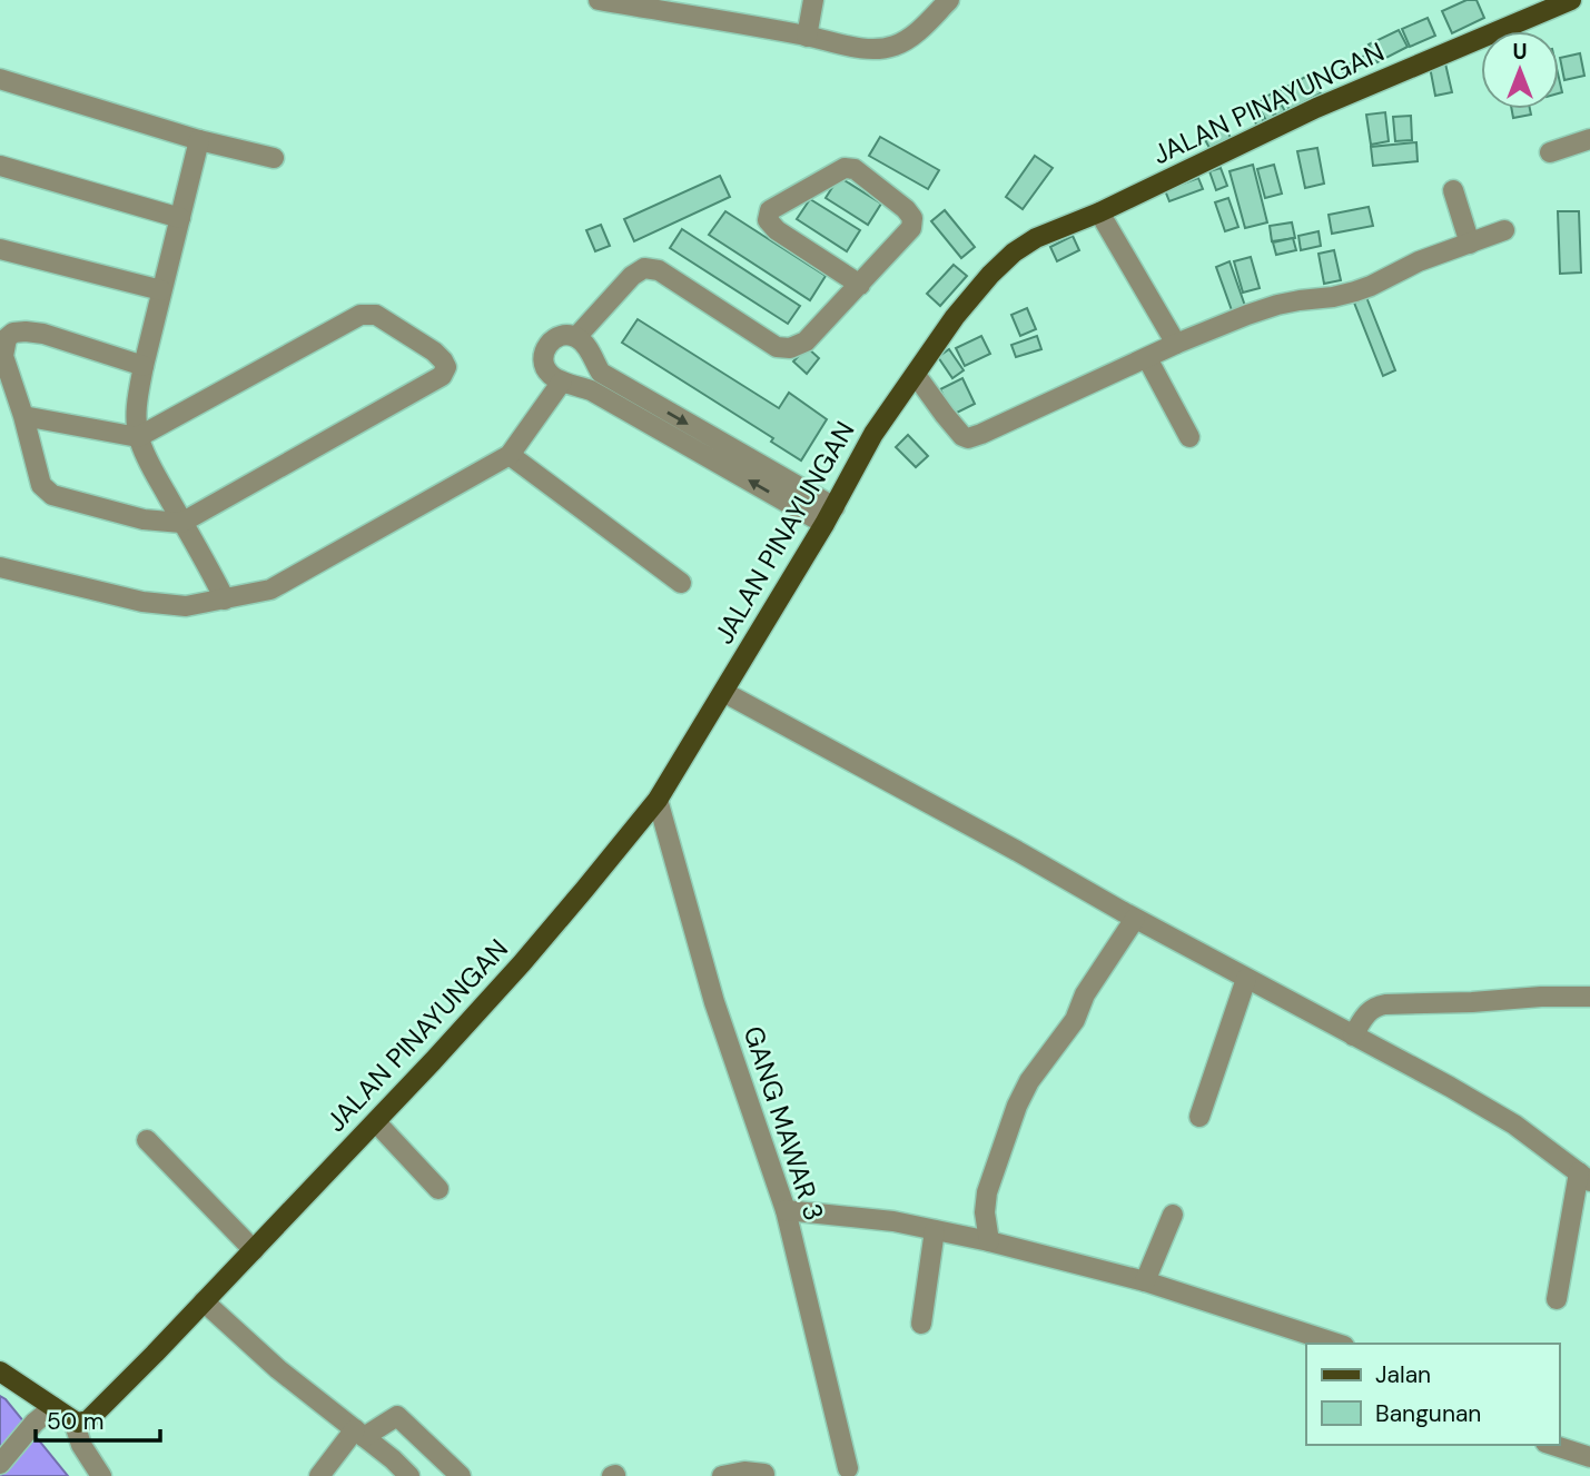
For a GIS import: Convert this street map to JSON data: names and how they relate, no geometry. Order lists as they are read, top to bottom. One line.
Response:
{"streets":{"main road":["JALAN PINAYUNGAN"],"street":["GANG MAWAR 3"]},"crossings":[["JALAN PINAYUNGAN","GANG MAWAR 3"]],"legend":["Jalan","Bangunan"],"scale_bar":"50 m","north":"top"}
